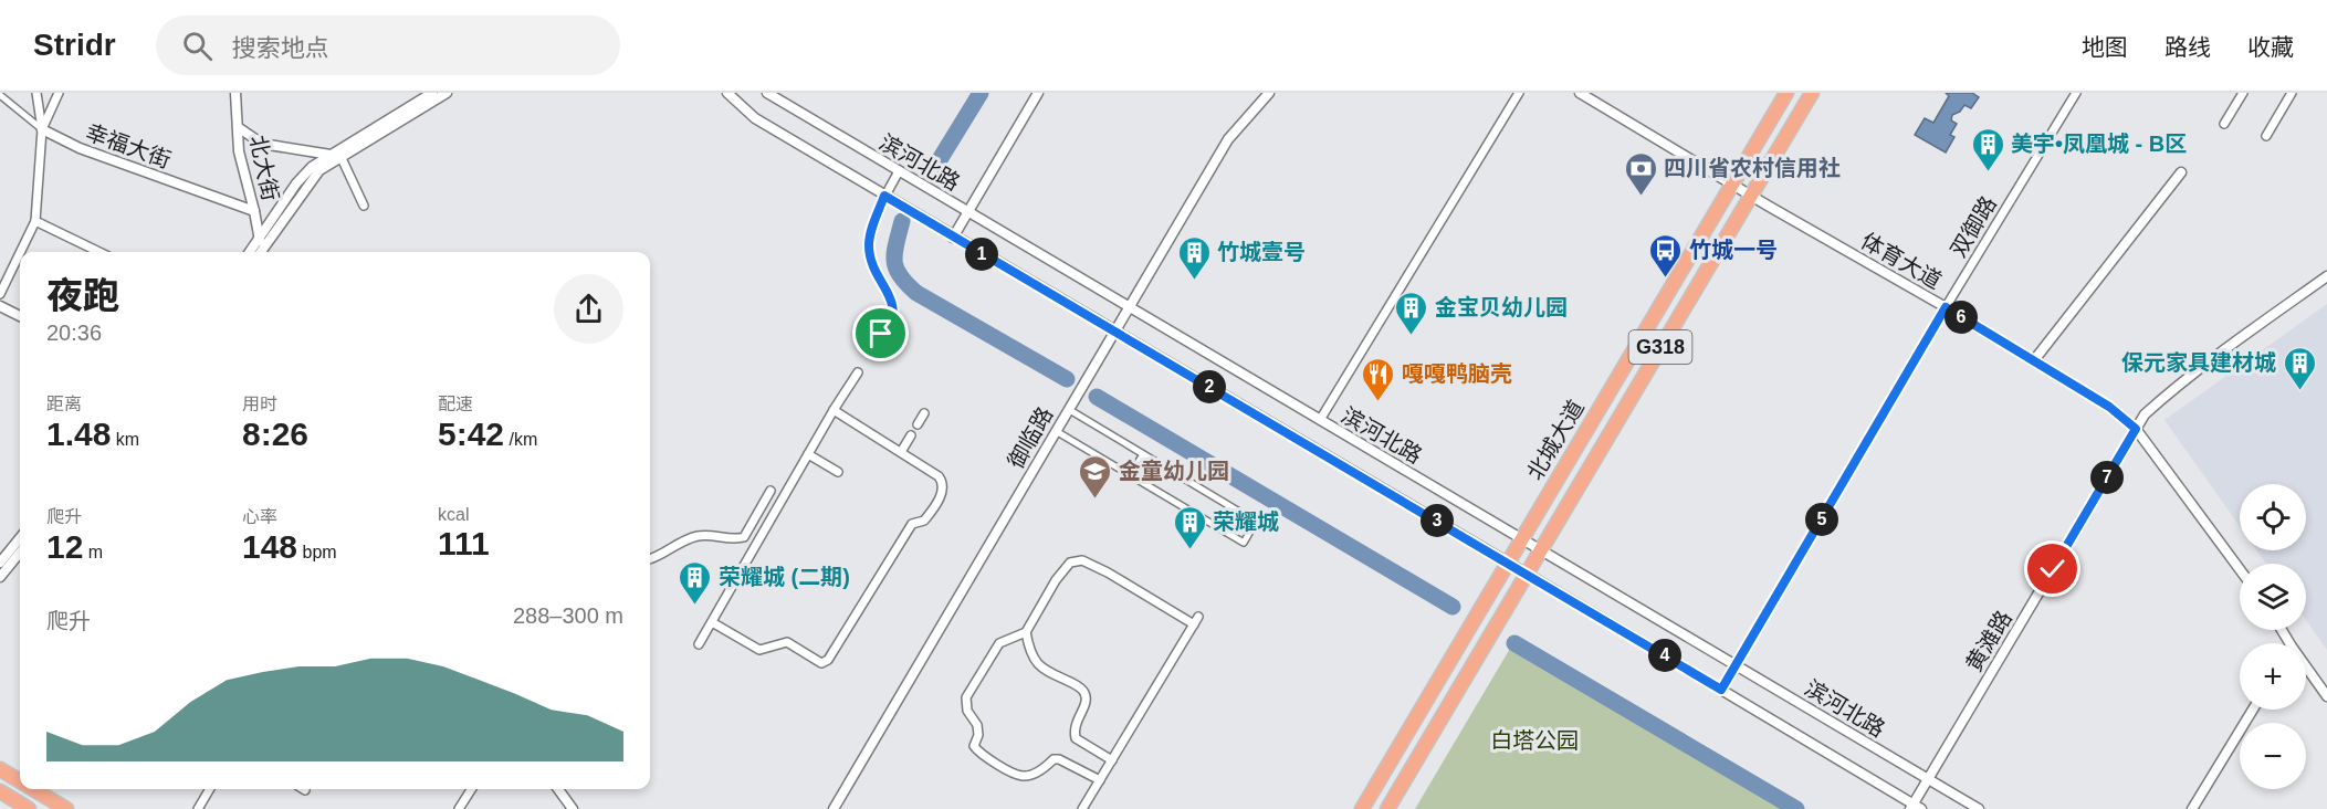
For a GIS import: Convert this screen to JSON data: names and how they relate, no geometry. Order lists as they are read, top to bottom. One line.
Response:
{"streets":{"highway":["G318","北城大道"],"street":["幸福大街","滨河北路","北大街","双御路","体育大道","御临路","黄滩路"]},"crossings":[["幸福大街","北大街"],["滨河北路","双御路"],["滨河北路","御临路"],["滨河北路","北城大道"],["滨河北路","黄滩路"],["双御路","体育大道"],["体育大道","北城大道"],["体育大道","黄滩路"]],"parks":["白塔公园"],"places":{"building":["美宇•凤凰城 - B区","竹城壹号","金宝贝幼儿园","保元家具建材城","荣耀城","荣耀城 (二期)"],"bank":["四川省农村信用社"],"bus stop":["竹城一号"],"restaurant":["嘎嘎鸭脑壳"],"school or university":["金童幼儿园"]},"page":{"header":"Stridr","search":"搜索地点","nav":["地图","路线","收藏"],"pins":["1","6","2","7","5","3","4"],"heading":["夜跑","20:36"],"stats":[["距离","1.48 km"],["用时","8:26"],["配速","5:42 /km"],["爬升","12 m"],["心率","148 bpm"],["kcal","111"]],"map_buttons":["+","−"],"chart":["爬升","288–300 m"]}}
